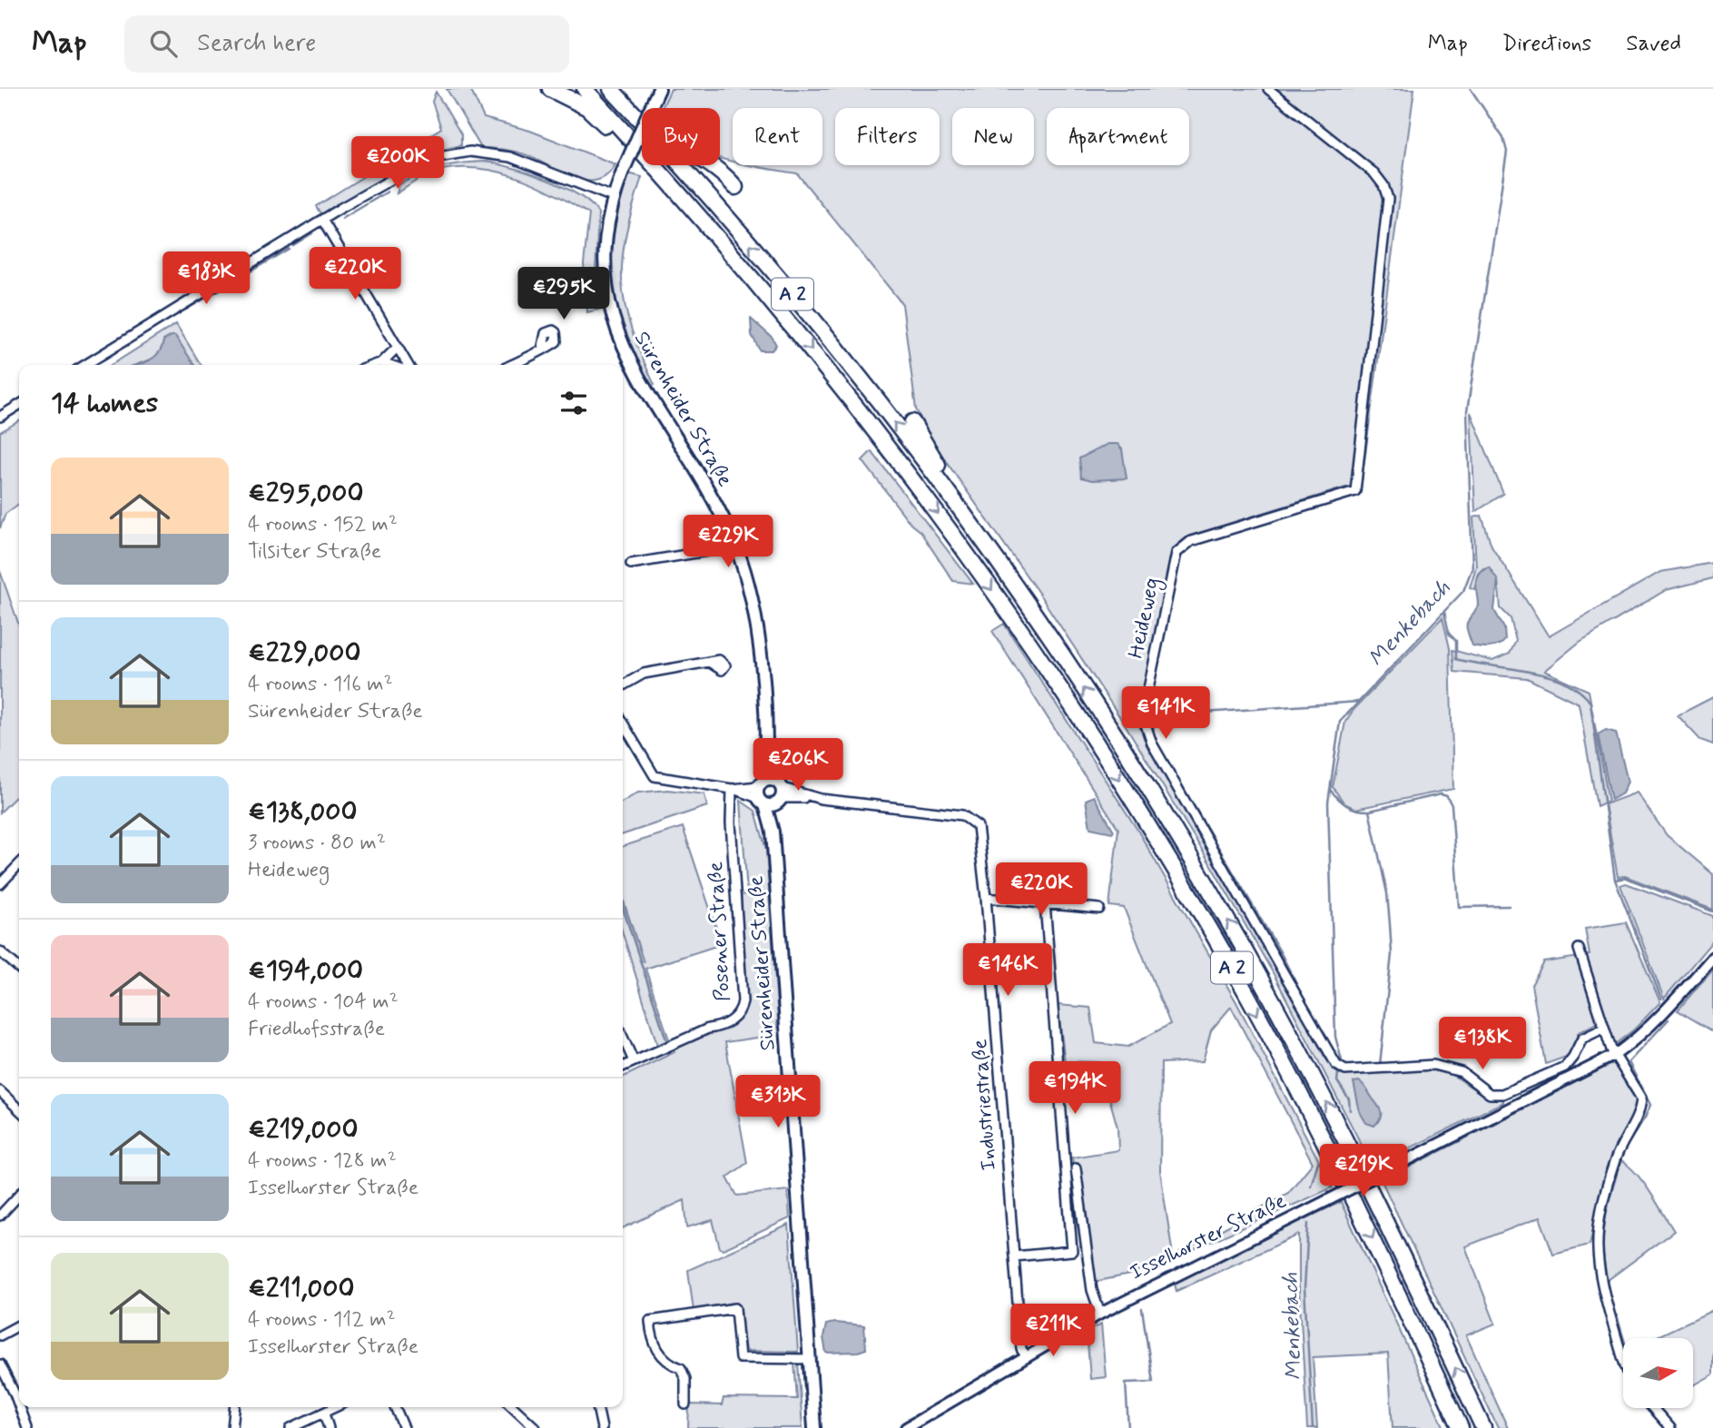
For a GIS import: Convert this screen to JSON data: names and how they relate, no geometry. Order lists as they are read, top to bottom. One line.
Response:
{"streets":{"highway":["A 2"],"main road":["Sürenheider Straße"],"street":["Heideweg","Posener Straße","Industriestraße","Isselhorster Straße"]},"crossings":[["Sürenheider Straße","Industriestraße"],["Posener Straße","Industriestraße"],["Industriestraße","Isselhorster Straße"]],"water":["Menkebach"],"north":"right","page":{"header":"Map","search":"Search here","nav":["Map","Directions","Saved"],"chip":["Buy","Rent","Filters","New","Apartment"],"price":["€200K","€220K","€183K","€295K","€229K","€141K","€206K","€220K","€146K","€138K","€194K","€313K","€219K","€211K"],"heading":"14 homes","list":[{"name":"€295,000","note":"4 rooms · 152 m² · Tilsiter Straße"},{"name":"€229,000","note":"4 rooms · 116 m² · Sürenheider Straße"},{"name":"€138,000","note":"3 rooms · 80 m² · Heideweg"},{"name":"€194,000","note":"4 rooms · 104 m² · Friedhofsstraße"},{"name":"€219,000","note":"4 rooms · 128 m² · Isselhorster Straße"},{"name":"€211,000","note":"4 rooms · 112 m² · Isselhorster Straße"}]}}
